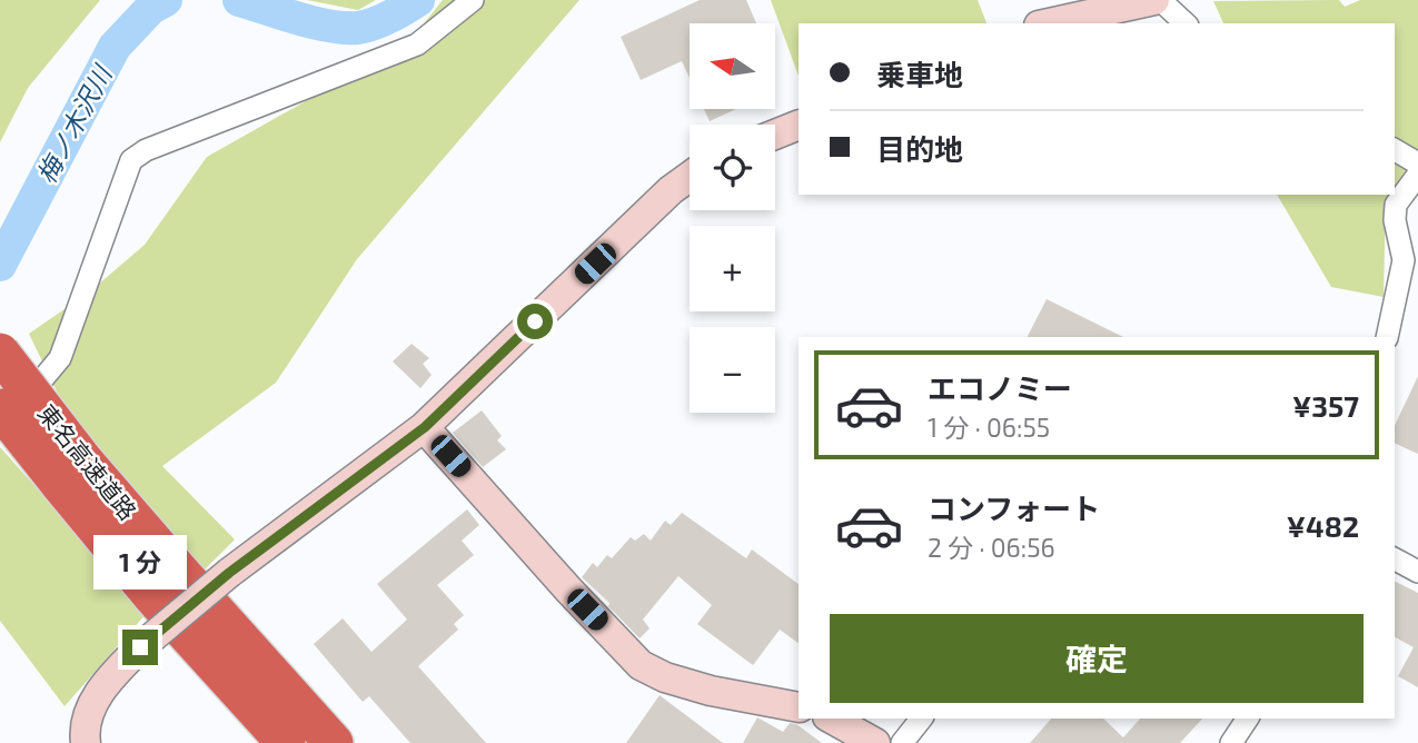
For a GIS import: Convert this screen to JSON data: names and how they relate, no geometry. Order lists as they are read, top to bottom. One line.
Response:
{"streets":{"highway":["東名高速道路"]},"water":["梅ノ木沢川"],"north":"left","page":{"map_buttons":["+","−"],"banner":["乗車地","目的地"],"list":[{"name":"エコノミー","note":"1 分 · 06:55","value":"¥357"},{"name":"コンフォート","note":"2 分 · 06:56","value":"¥482"}],"bubble":"1 分","buttons":"確定"}}
